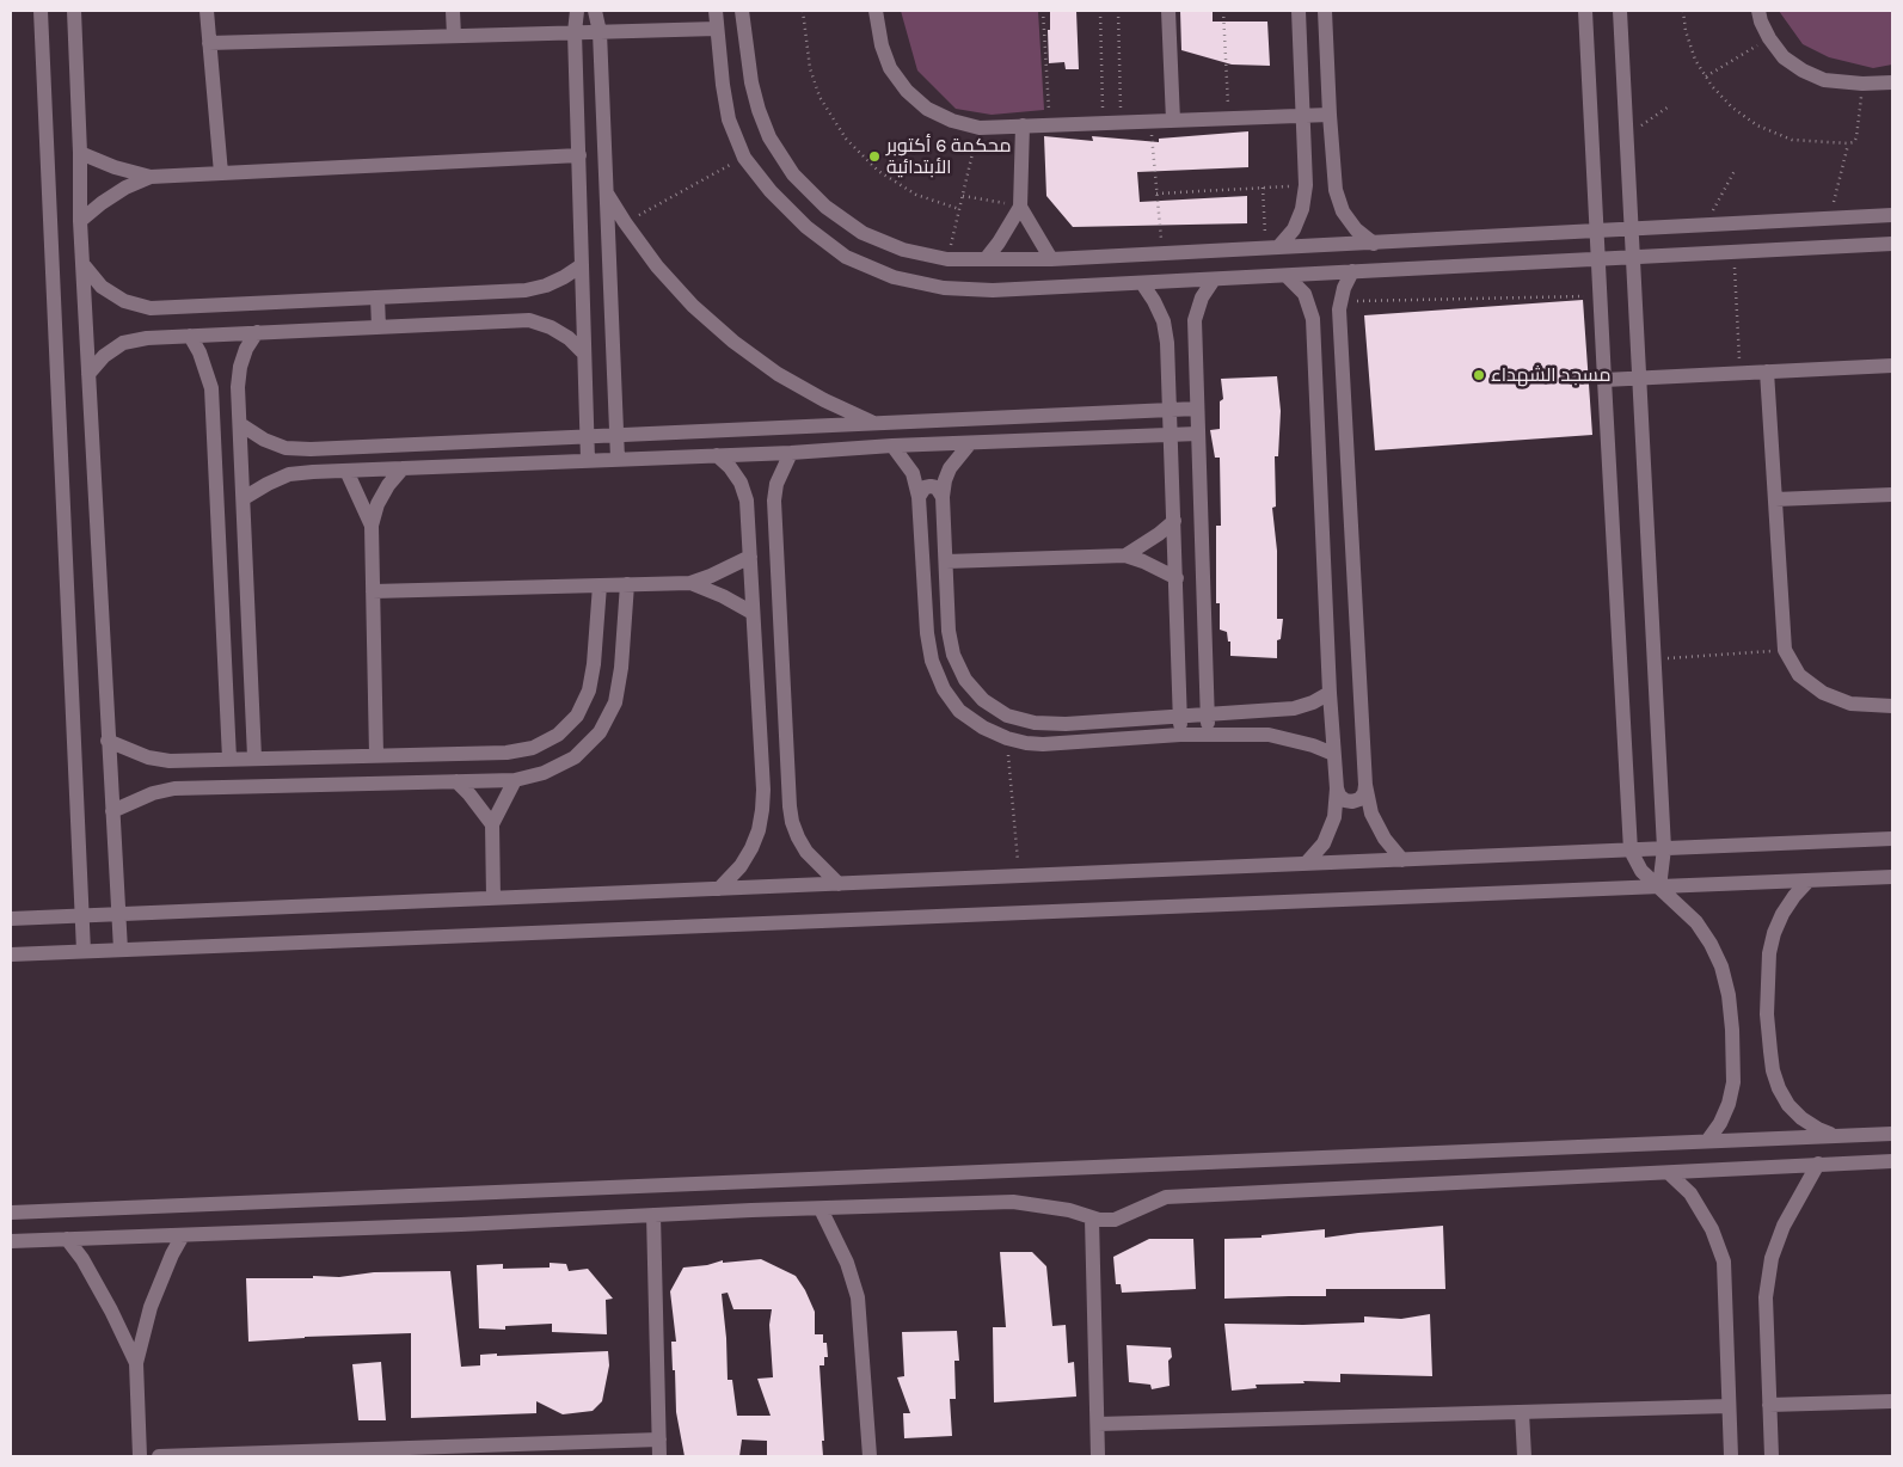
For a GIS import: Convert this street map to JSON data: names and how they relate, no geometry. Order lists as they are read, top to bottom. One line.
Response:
{"places":["محكمة 6 أكتوبر الأبتدائية","مسجد الشهداء"]}
